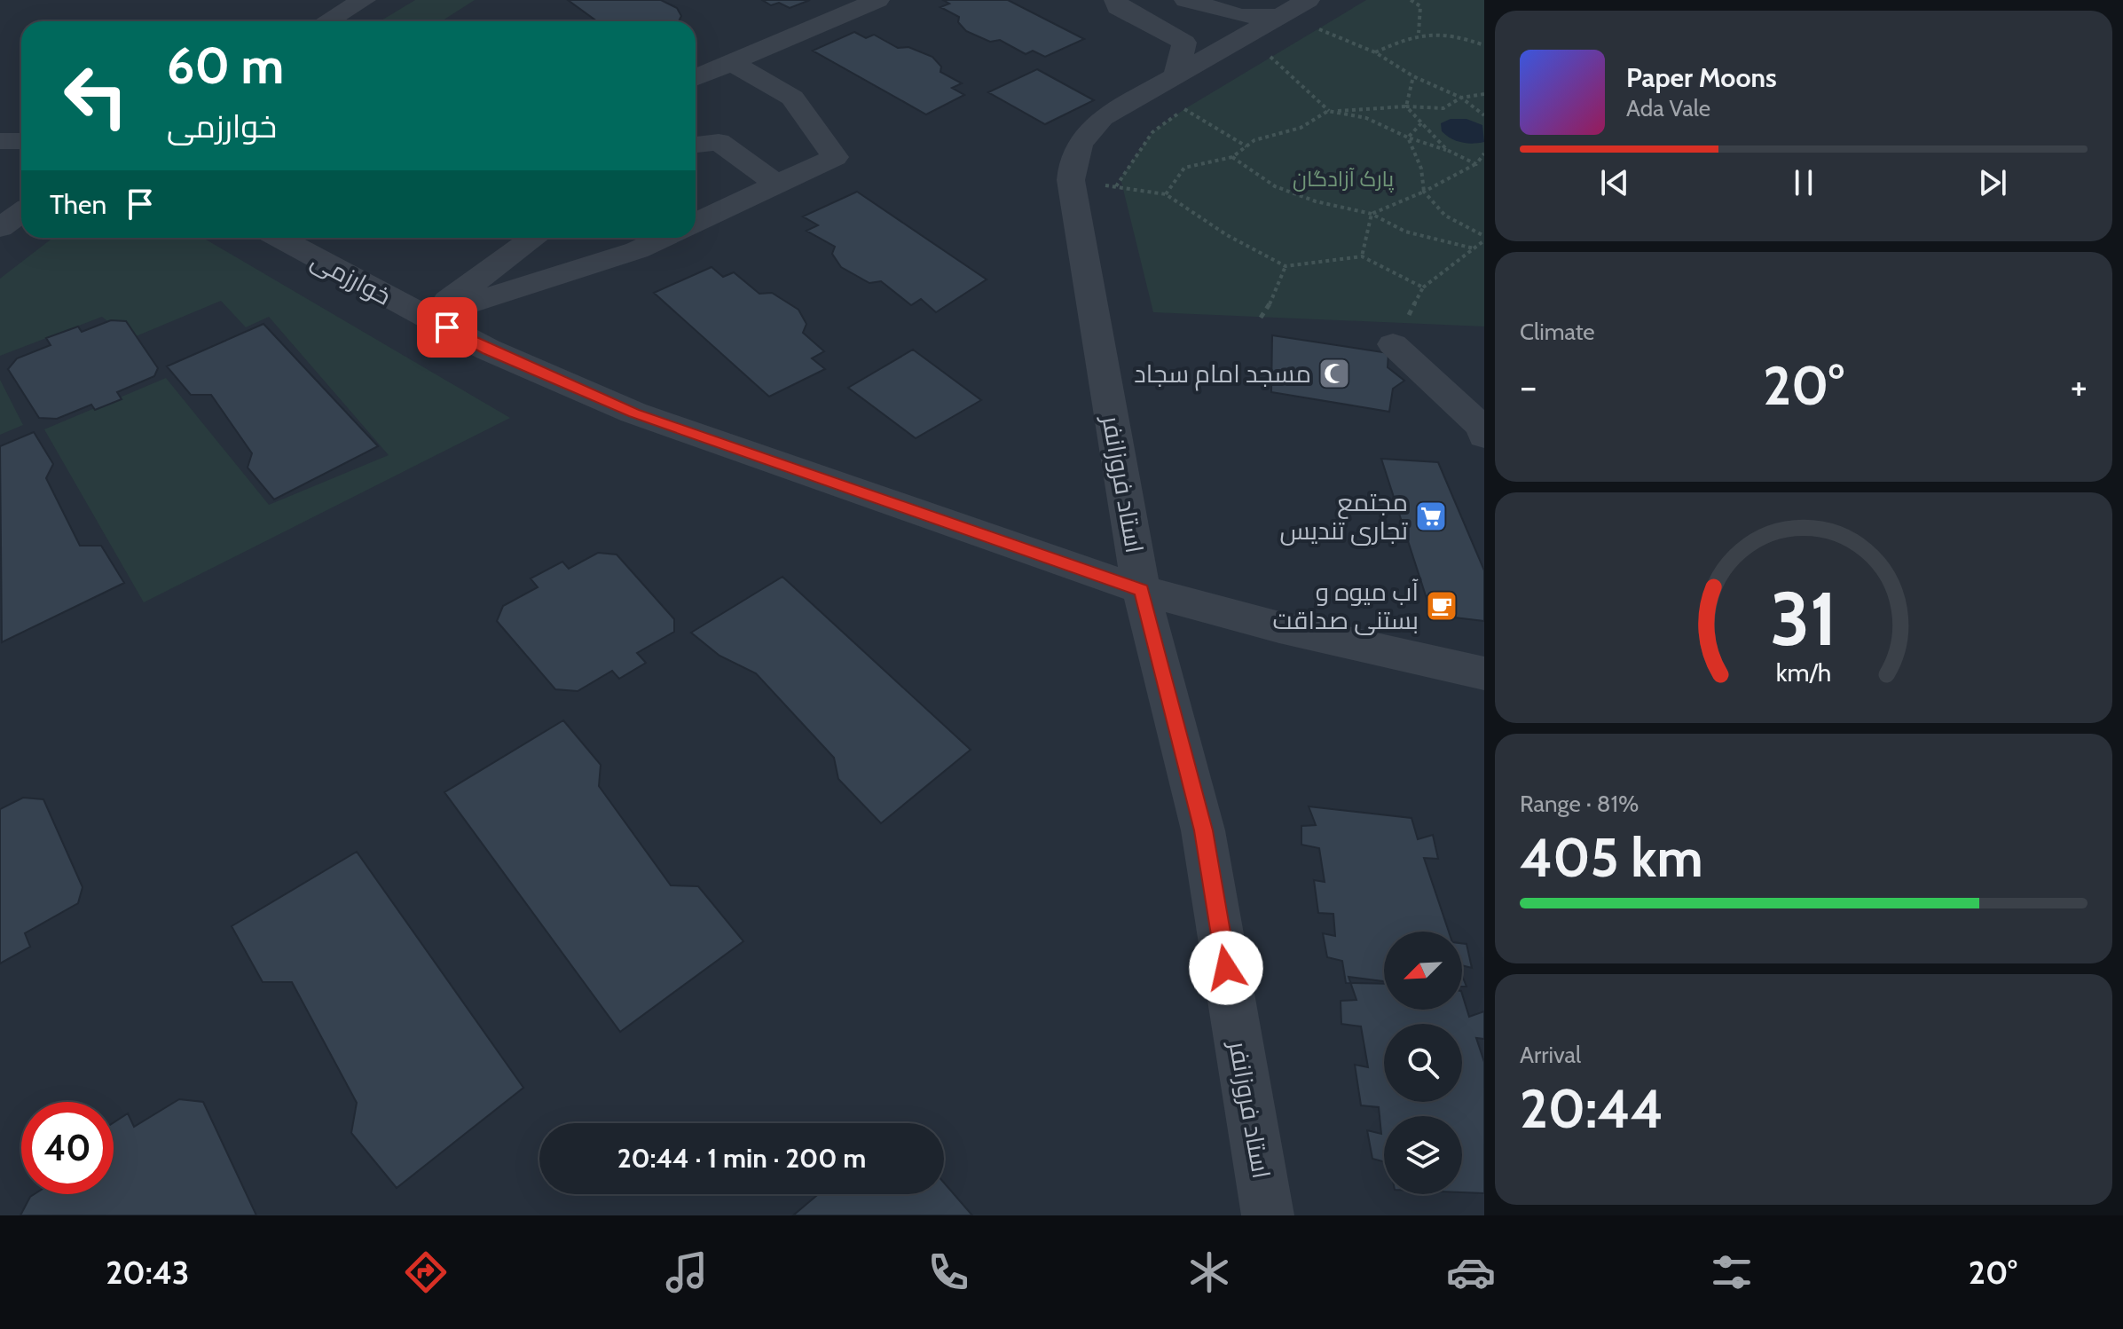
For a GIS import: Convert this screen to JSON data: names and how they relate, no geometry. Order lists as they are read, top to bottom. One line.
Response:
{"streets":{"street":["خوارزمی","استاد فروزانفر"]},"crossings":[["خوارزمی","استاد فروزانفر"]],"parks":["پارک آزادگان"],"places":{"mosque":["مسجد امام سجاد"],"supermarket":["مجتمع تجاری تندیس"],"cafe":["آب میوه و بستنی صداقت"]},"north":"bottom left","page":{"turn":["60 m","خوارزمی"],"song":["Paper Moons","Ada Vale"],"then":"Then","tile":["Climate",["Range · 81%","405 km"],["Arrival","20:44"]],"heat":["−","20°","+"],"limit":"40","trip":"20:44 · 1 min · 200 m","tabs":["20:43","20°"],"gauge":["31","km/h"]}}
